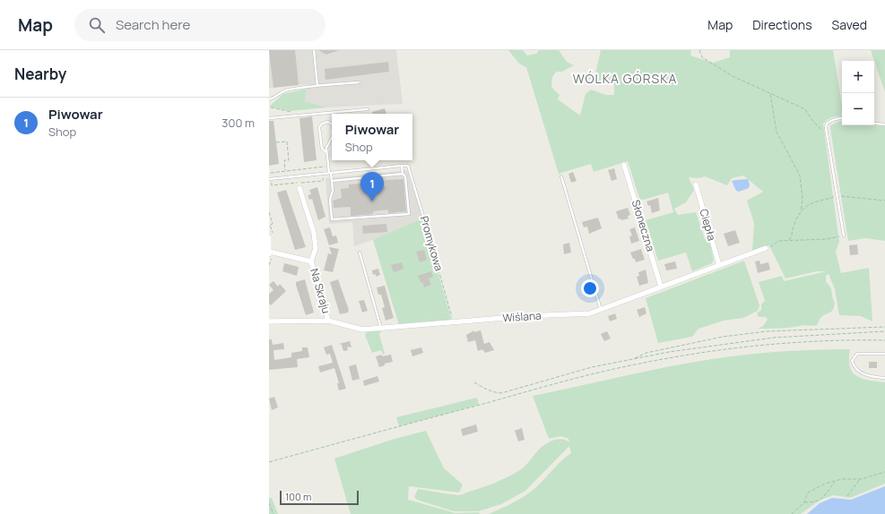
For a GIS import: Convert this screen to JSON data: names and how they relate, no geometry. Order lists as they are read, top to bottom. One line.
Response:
{"streets":{"street":["Ciepła","Słoneczna","Na Skraju","Wiślana"],"lane":["Promykowa"]},"crossings":[["Ciepła","Wiślana"],["Słoneczna","Wiślana"],["Promykowa","Wiślana"],["Na Skraju","Wiślana"]],"districts":["WÓLKA GÓRSKA"],"scale_bar":"100 m","page":{"header":"Map","search":"Search here","nav":["Map","Directions","Saved"],"heading":"Nearby","map_buttons":["+","−"],"list":[{"mark":"1","name":"Piwowar","note":"Shop","value":"300 m"}],"popup":["Piwowar","Shop"],"pins":"1","scale":"100 m"}}
